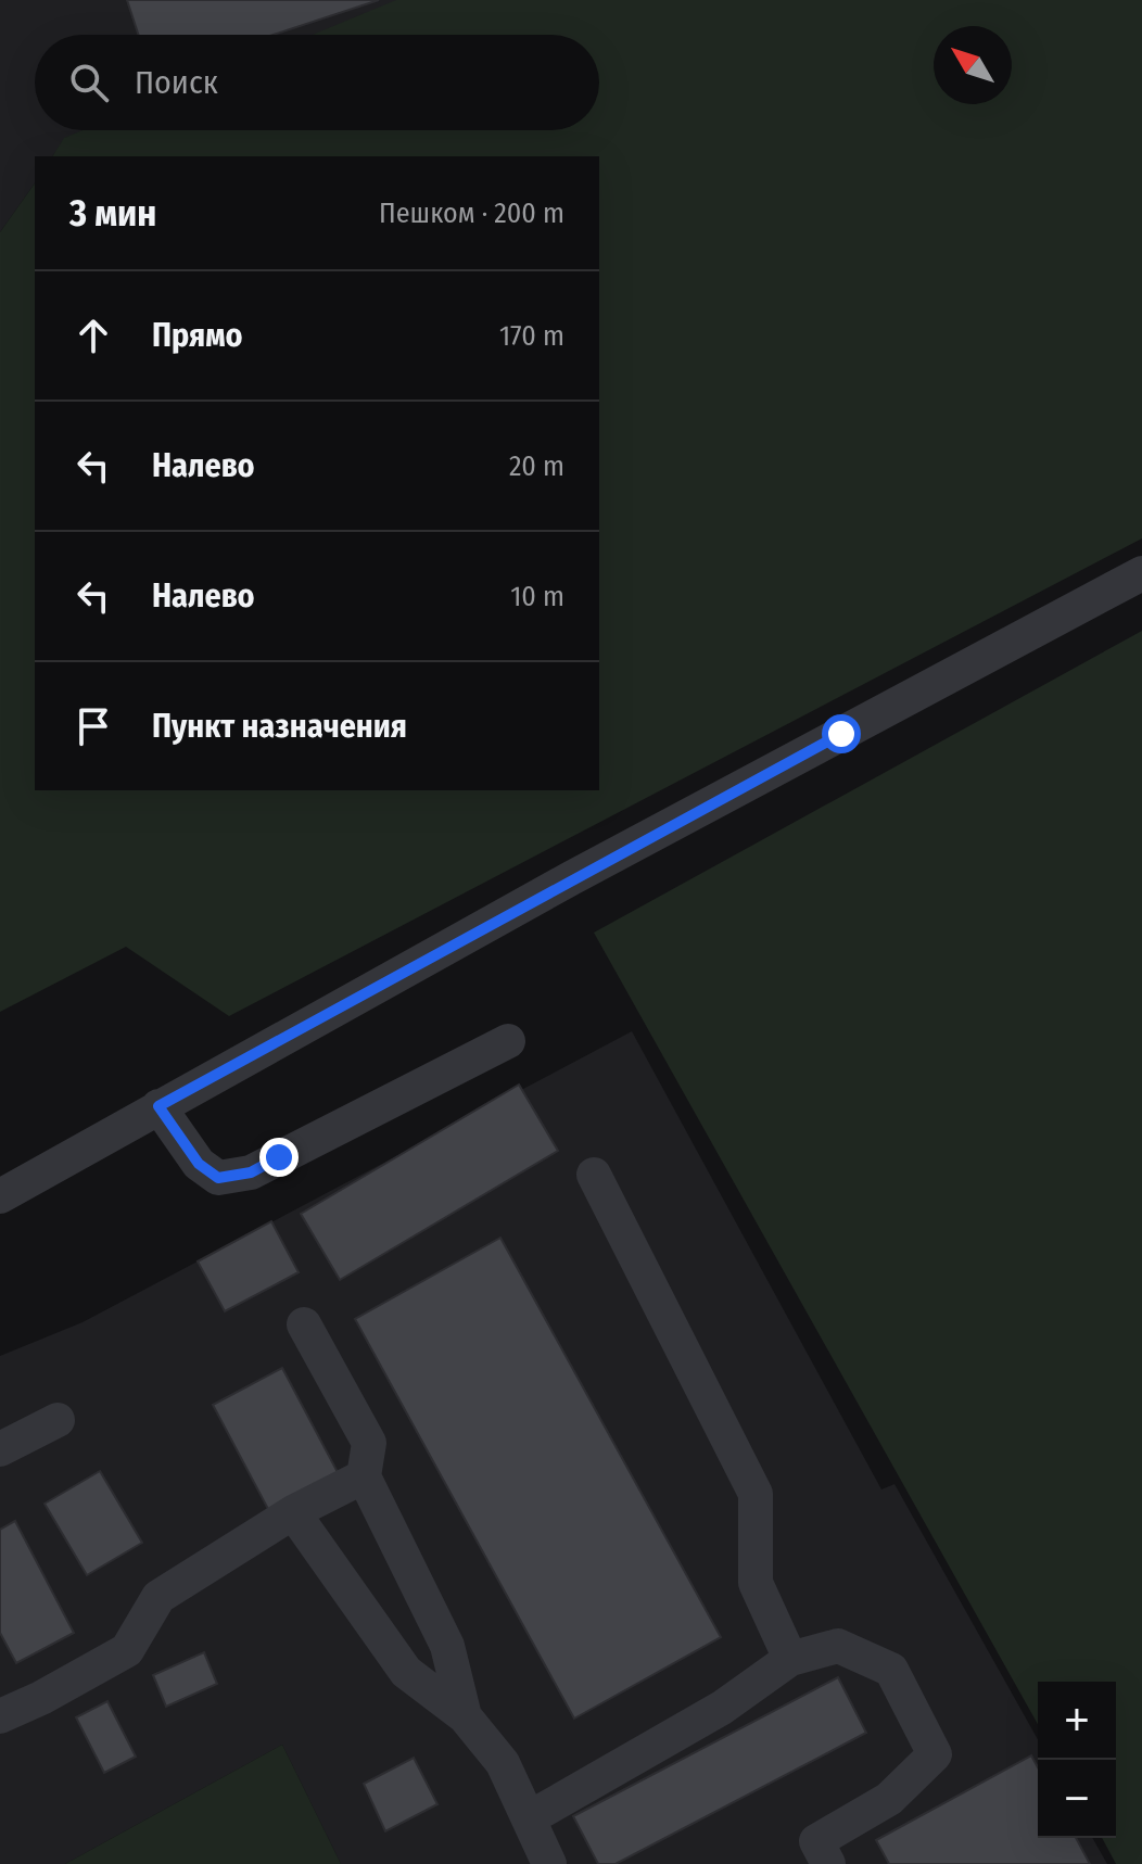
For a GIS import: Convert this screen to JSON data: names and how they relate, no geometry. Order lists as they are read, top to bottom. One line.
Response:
{"north":"top left","page":{"search":"Поиск","heading":["3 мин","Пешком · 200 m"],"list":[["Прямо","170 m"],["Налево","20 m"],["Налево","10 m"],"Пункт назначения"],"map_buttons":["+","−"]}}
